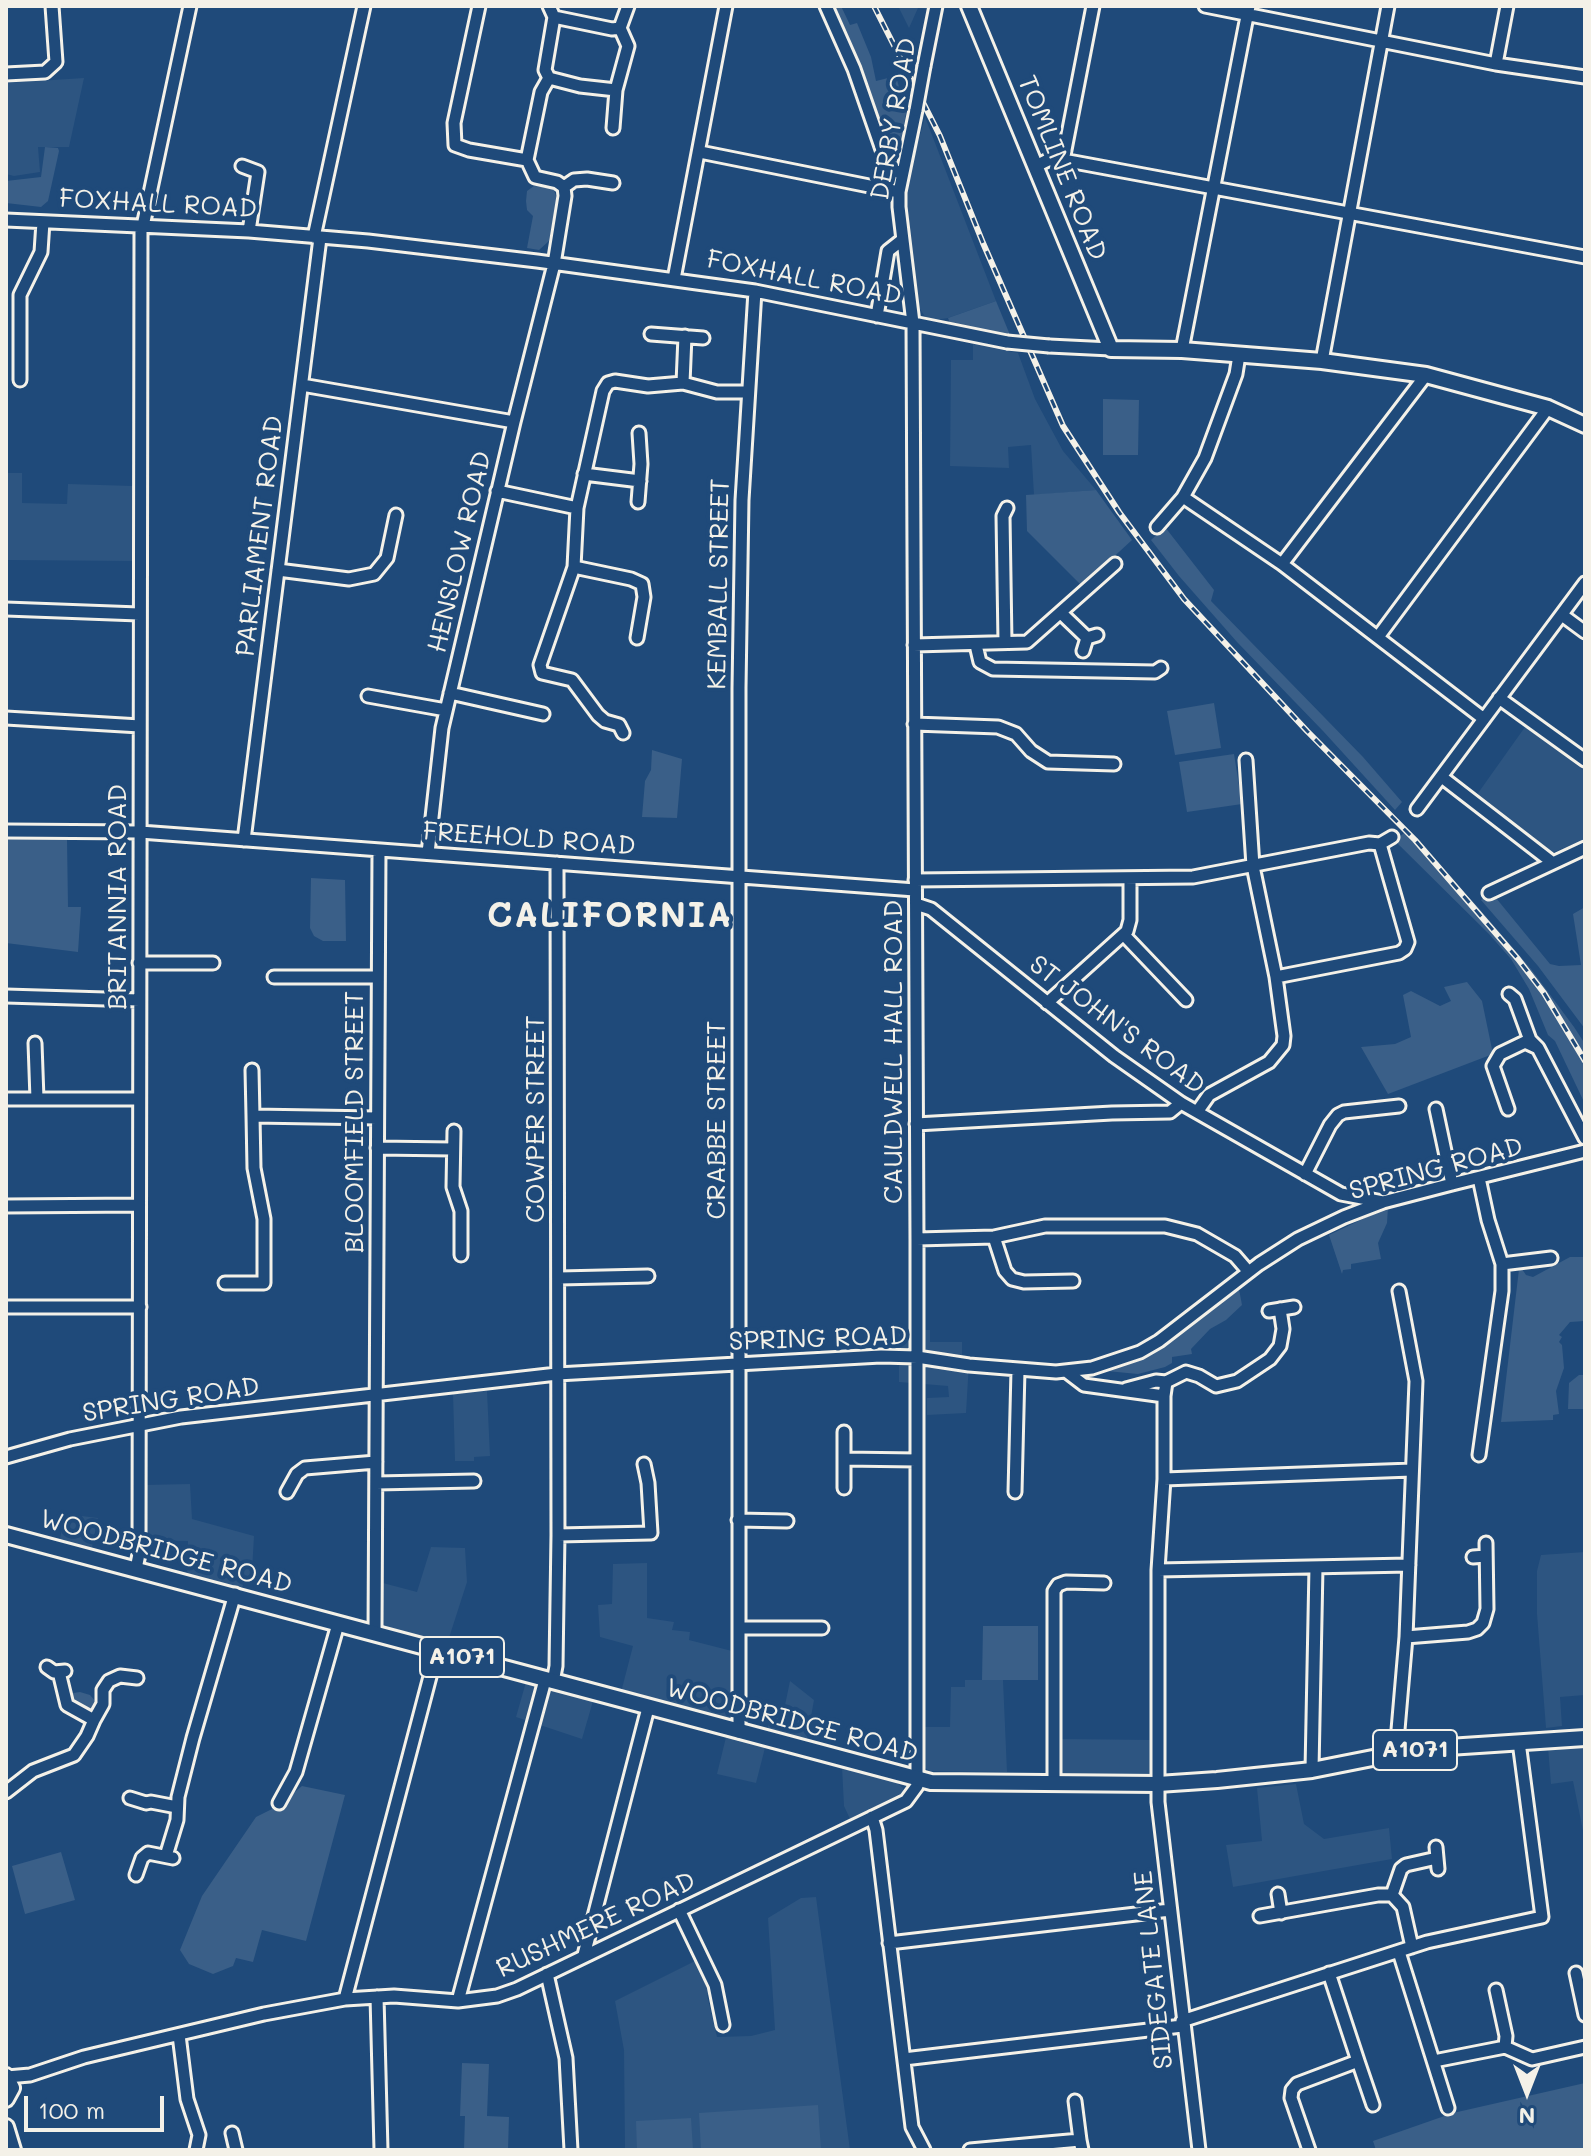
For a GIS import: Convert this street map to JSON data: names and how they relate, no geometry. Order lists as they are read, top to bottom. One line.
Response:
{"streets":{"main road":["TOMLINE ROAD","FOXHALL ROAD","WOODBRIDGE ROAD","A1071"],"street":["DERBY ROAD","PARLIAMENT ROAD","HENSLOW ROAD","KEMBALL STREET","FREEHOLD ROAD","BRITANNIA ROAD","ST JOHN'S ROAD","CAULDWELL HALL ROAD","COWPER STREET","CRABBE STREET","BLOOMFIELD STREET","SPRING ROAD","RUSHMERE ROAD","SIDEGATE LANE"]},"crossings":[["DERBY ROAD","FOXHALL ROAD"],["DERBY ROAD","CAULDWELL HALL ROAD"],["TOMLINE ROAD","FOXHALL ROAD"],["FOXHALL ROAD","PARLIAMENT ROAD"],["FOXHALL ROAD","HENSLOW ROAD"],["FOXHALL ROAD","KEMBALL STREET"],["FOXHALL ROAD","BRITANNIA ROAD"],["FOXHALL ROAD","CAULDWELL HALL ROAD"],["PARLIAMENT ROAD","FREEHOLD ROAD"],["HENSLOW ROAD","FREEHOLD ROAD"],["KEMBALL STREET","FREEHOLD ROAD"],["KEMBALL STREET","CRABBE STREET"],["FREEHOLD ROAD","BRITANNIA ROAD"],["FREEHOLD ROAD","CAULDWELL HALL ROAD"],["FREEHOLD ROAD","COWPER STREET"],["FREEHOLD ROAD","CRABBE STREET"],["FREEHOLD ROAD","BLOOMFIELD STREET"],["BRITANNIA ROAD","SPRING ROAD"],["BRITANNIA ROAD","WOODBRIDGE ROAD"],["ST JOHN'S ROAD","CAULDWELL HALL ROAD"],["ST JOHN'S ROAD","SPRING ROAD"],["CAULDWELL HALL ROAD","SPRING ROAD"],["CAULDWELL HALL ROAD","WOODBRIDGE ROAD"],["CAULDWELL HALL ROAD","RUSHMERE ROAD"],["COWPER STREET","SPRING ROAD"],["COWPER STREET","WOODBRIDGE ROAD"],["COWPER STREET","RUSHMERE ROAD"],["CRABBE STREET","SPRING ROAD"],["CRABBE STREET","WOODBRIDGE ROAD"],["BLOOMFIELD STREET","SPRING ROAD"],["BLOOMFIELD STREET","WOODBRIDGE ROAD"],["WOODBRIDGE ROAD","RUSHMERE ROAD"],["WOODBRIDGE ROAD","SIDEGATE LANE"]],"districts":["CALIFORNIA"],"scale_bar":"100 m","north":"bottom"}
